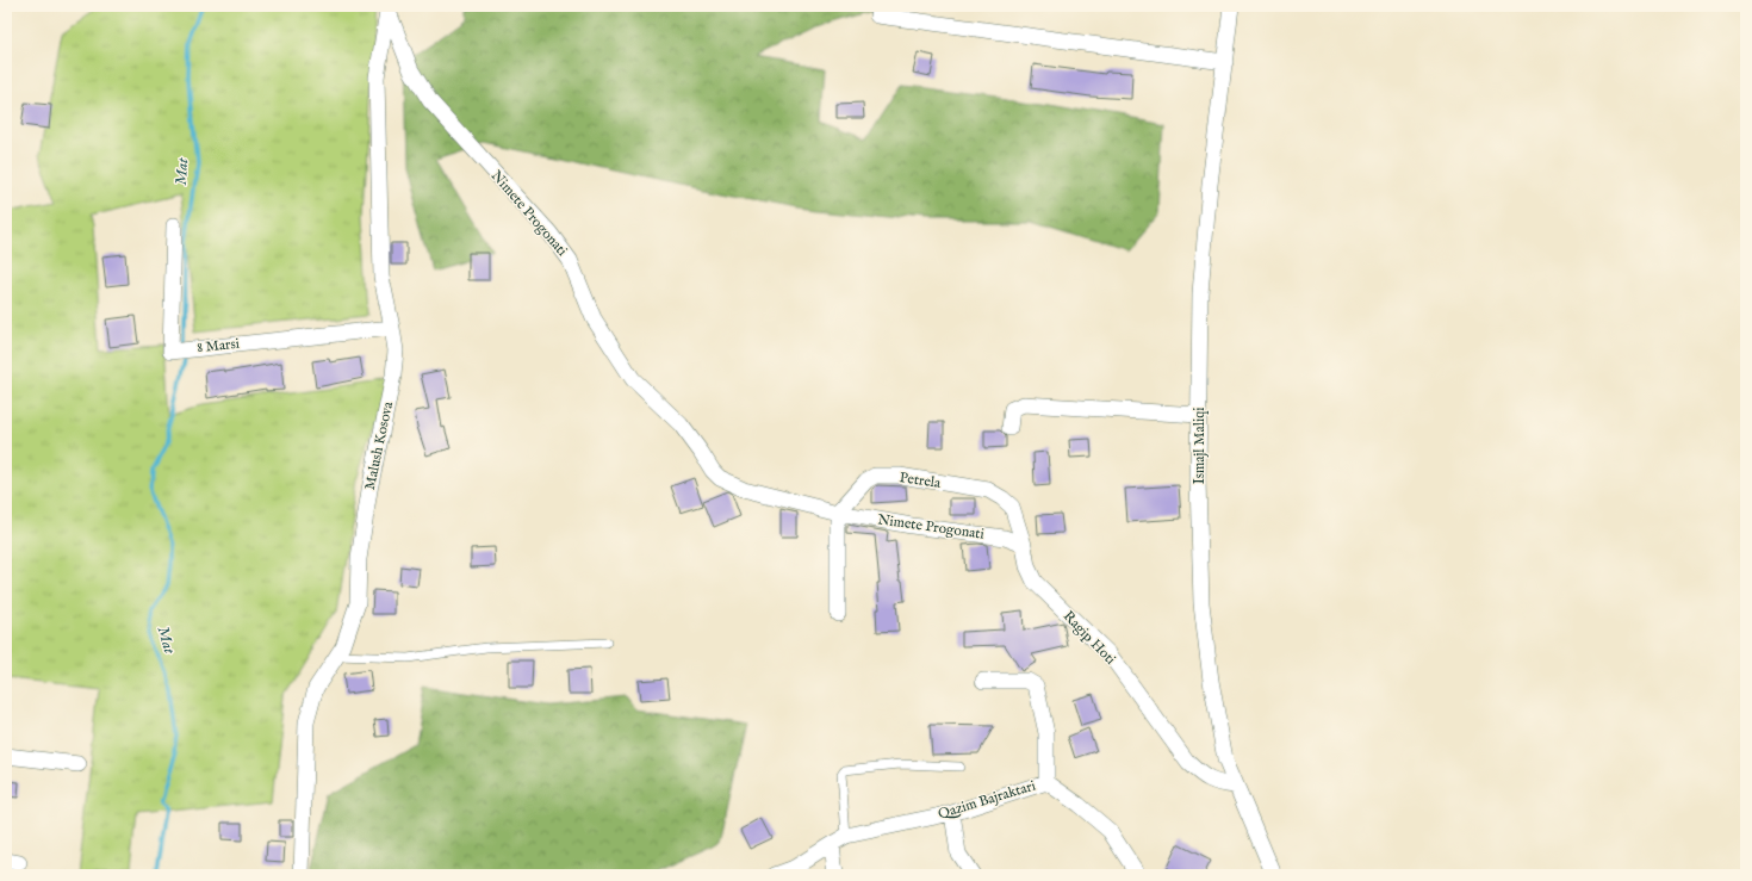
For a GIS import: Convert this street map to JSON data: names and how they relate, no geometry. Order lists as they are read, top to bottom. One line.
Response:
{"streets":{"street":["Nimete Progonati","8 Marsi","Malush Kosova","Ismajl Maliqi","Petrela","Ragip Hoti","Qazim Bajraktari"]},"crossings":[["Nimete Progonati","Malush Kosova"],["Nimete Progonati","Petrela"],["Nimete Progonati","Ragip Hoti"],["8 Marsi","Malush Kosova"],["Ismajl Maliqi","Ragip Hoti"],["Petrela","Ragip Hoti"]],"water":["Mat"]}
